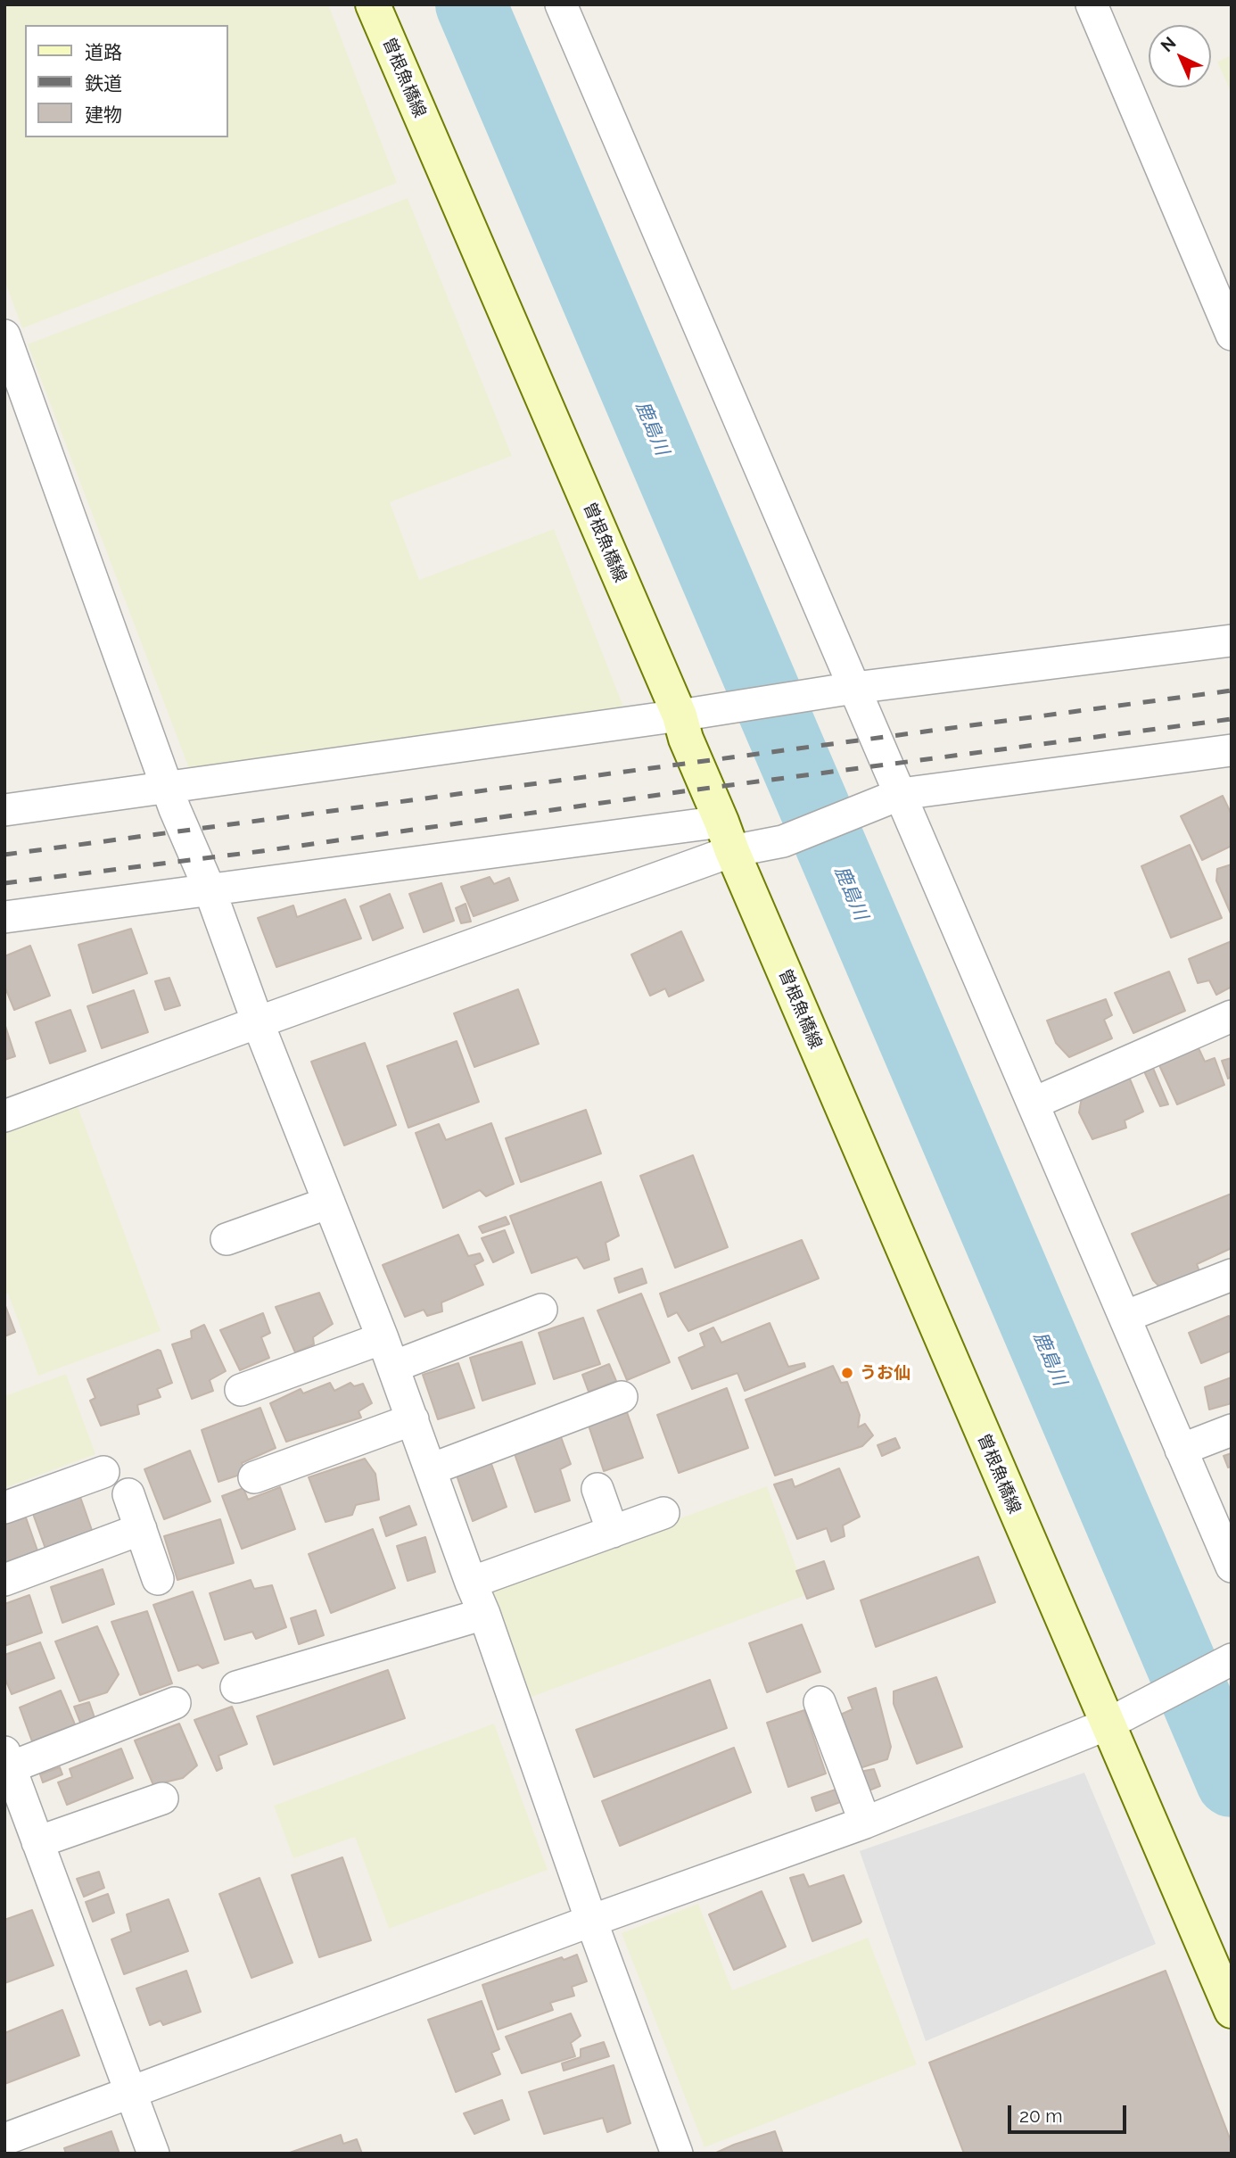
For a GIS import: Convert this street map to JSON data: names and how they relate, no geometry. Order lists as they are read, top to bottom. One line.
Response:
{"streets":{"main road":["曽根魚橋線"]},"water":["鹿島川"],"places":["うお仙"],"legend":["道路","鉄道","建物"],"scale_bar":"20 m","north":"top left"}
